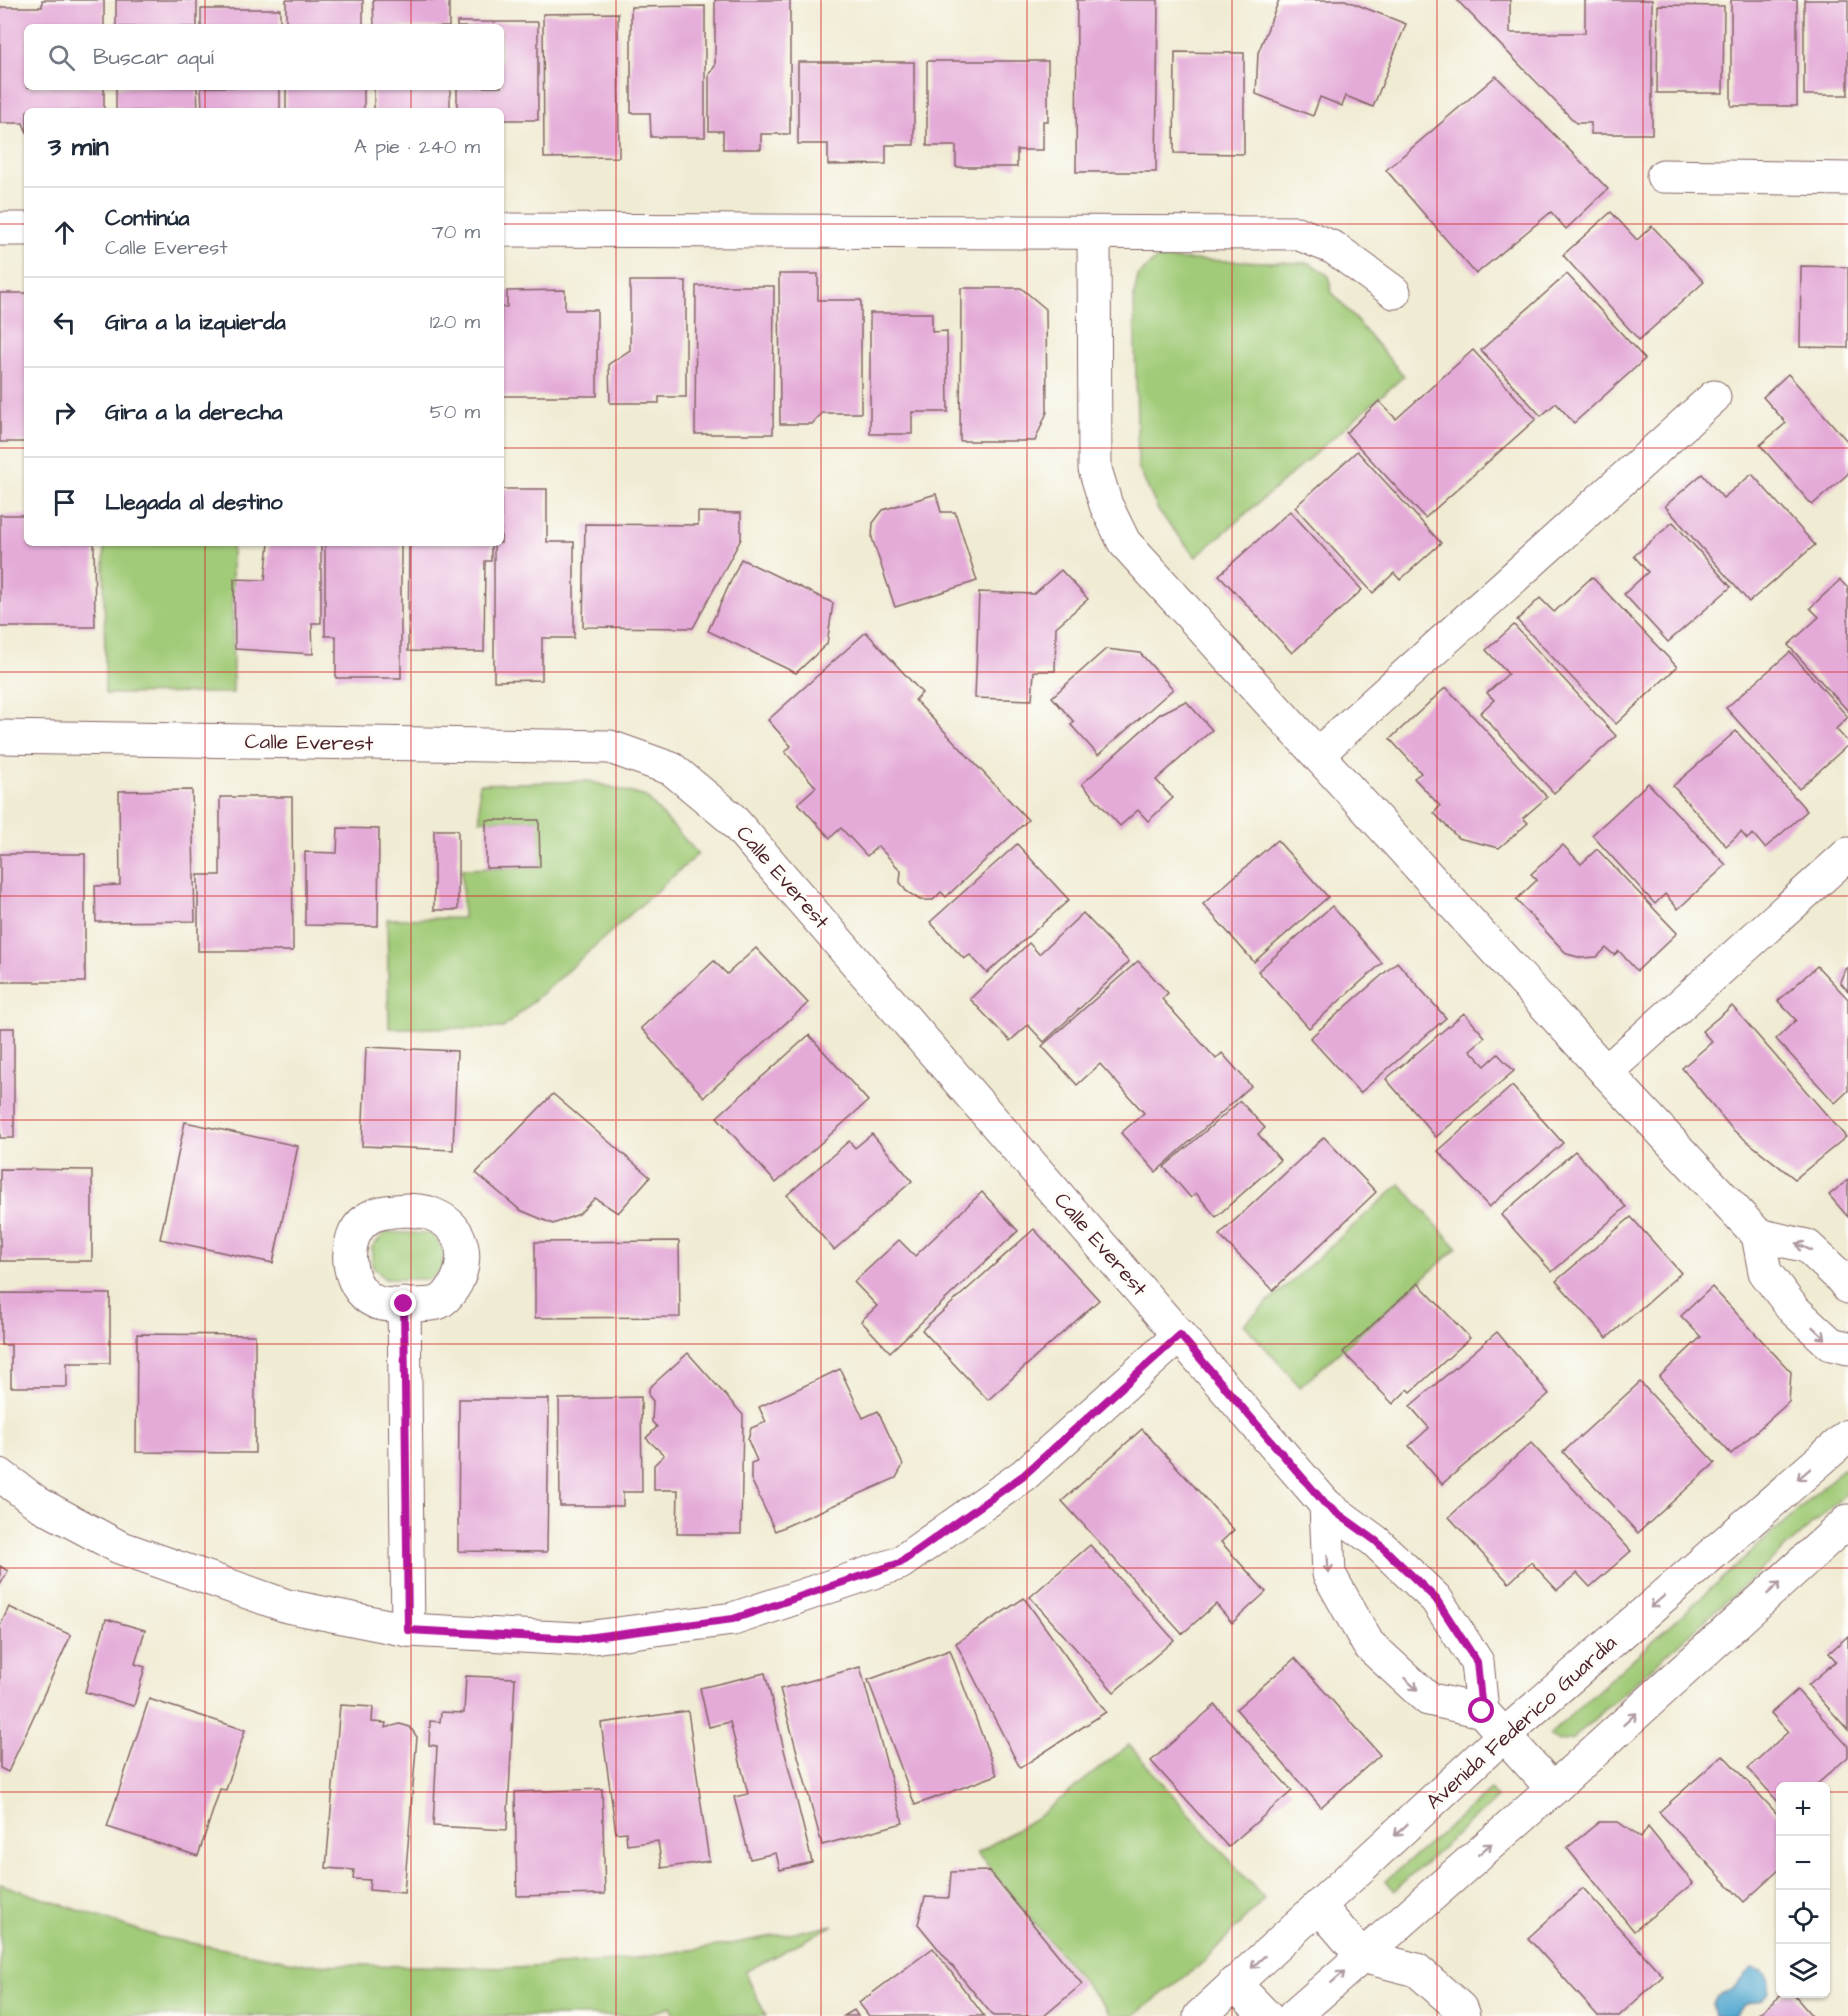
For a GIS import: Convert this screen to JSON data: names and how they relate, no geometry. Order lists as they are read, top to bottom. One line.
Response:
{"streets":{"street":["Calle Everest","Avenida Federico Guardia"]},"page":{"search":"Buscar aquí","heading":["3 min","A pie · 240 m"],"list":[["Continúa","Calle Everest","70 m"],["Gira a la izquierda","120 m"],["Gira a la derecha","50 m"],"Llegada al destino"],"map_buttons":["+","−"]}}
